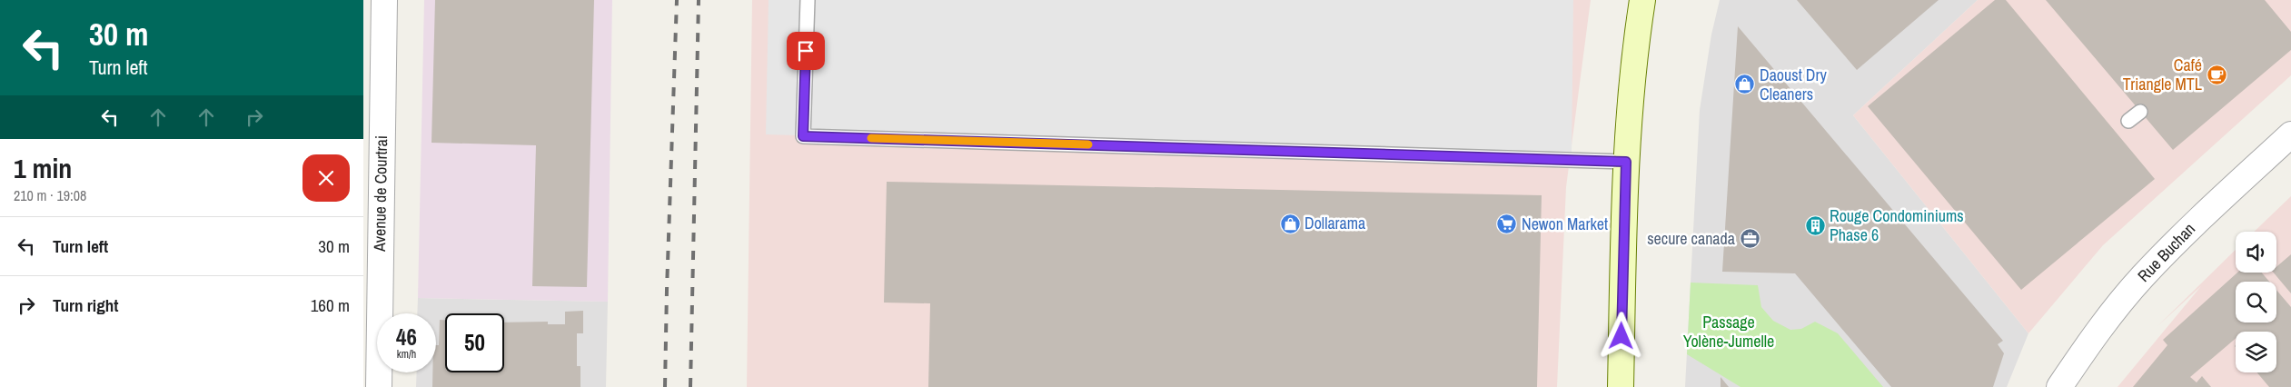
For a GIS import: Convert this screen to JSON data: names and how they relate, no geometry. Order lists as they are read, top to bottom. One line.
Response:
{"streets":{"street":["Avenue de Courtrai","Rue Buchan"]},"parks":["Passage Yolène-Jumelle"],"places":{"cafe":["Café Triangle MTL"],"shop":["Daoust Dry Cleaners","Dollarama"],"supermarket":["Newon Market"],"building":["Rouge Condominiums Phase 6"],"office":["secure canada"]},"page":{"turn":["30 m","Turn left"],"heading":["1 min","210 m · 19:08"],"list":[{"name":"Turn left","value":"30 m"},{"name":"Turn right","value":"160 m"}],"speed":"46 km/h","limit":"50"}}
